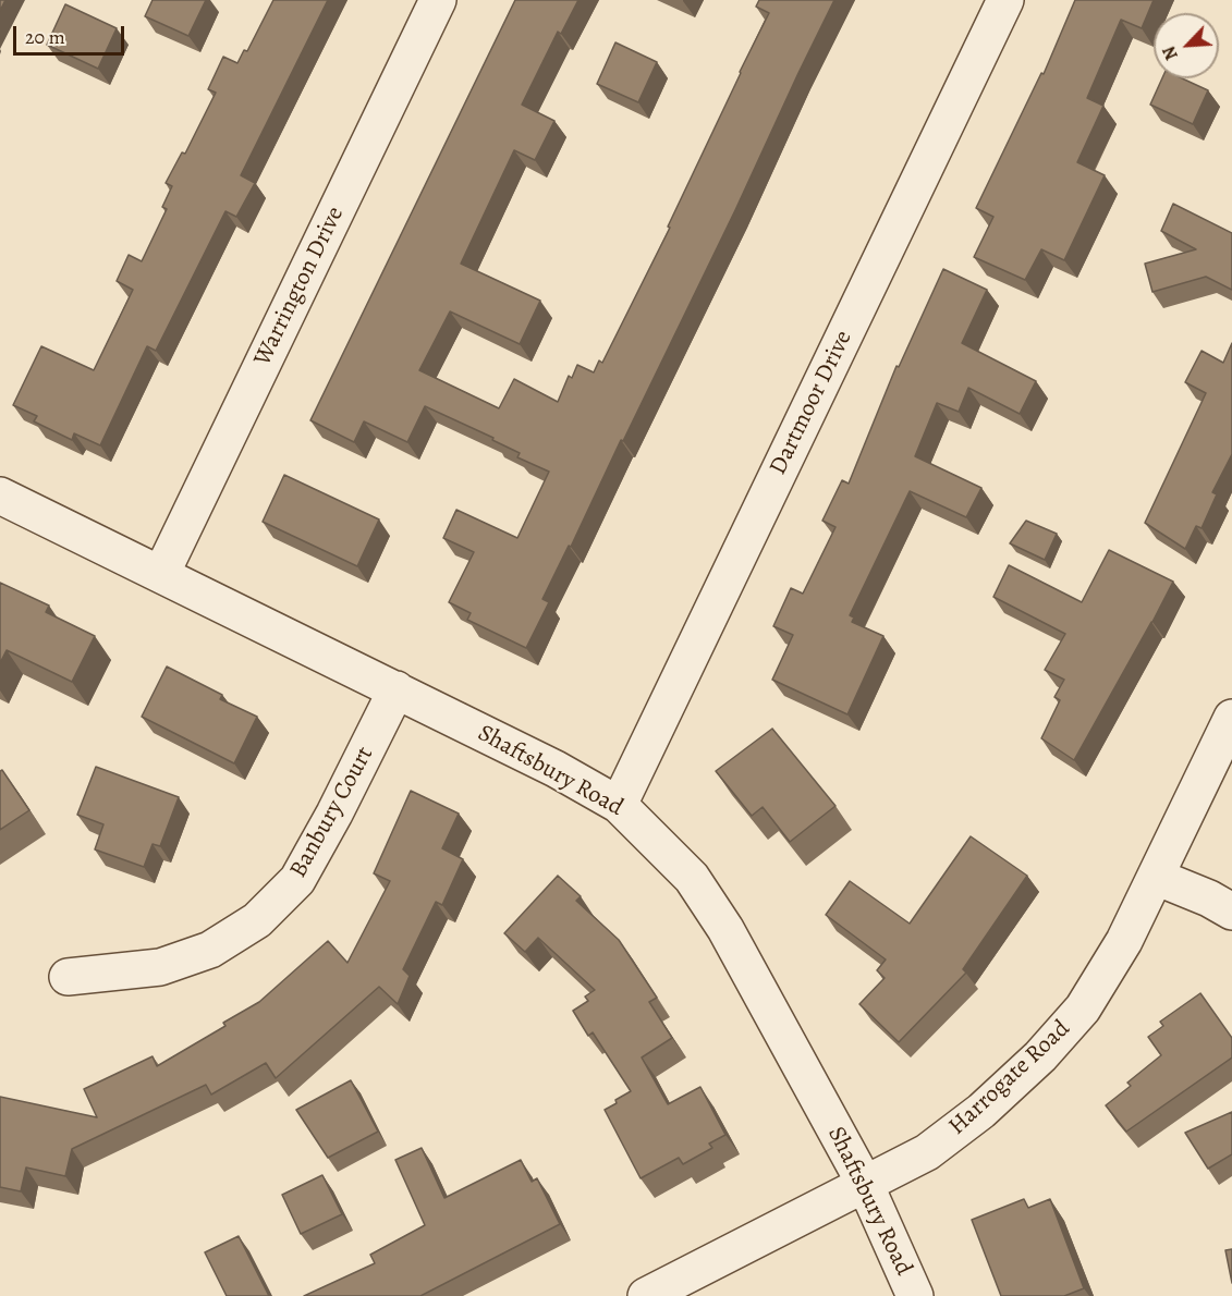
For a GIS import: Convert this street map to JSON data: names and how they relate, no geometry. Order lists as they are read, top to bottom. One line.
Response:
{"streets":{"street":["Warrington Drive","Dartmoor Drive","Shaftsbury Road","Banbury Court","Harrogate Road"]},"crossings":[["Warrington Drive","Shaftsbury Road"],["Dartmoor Drive","Shaftsbury Road"],["Shaftsbury Road","Banbury Court"],["Shaftsbury Road","Harrogate Road"]],"scale_bar":"20 m","north":"bottom left"}
